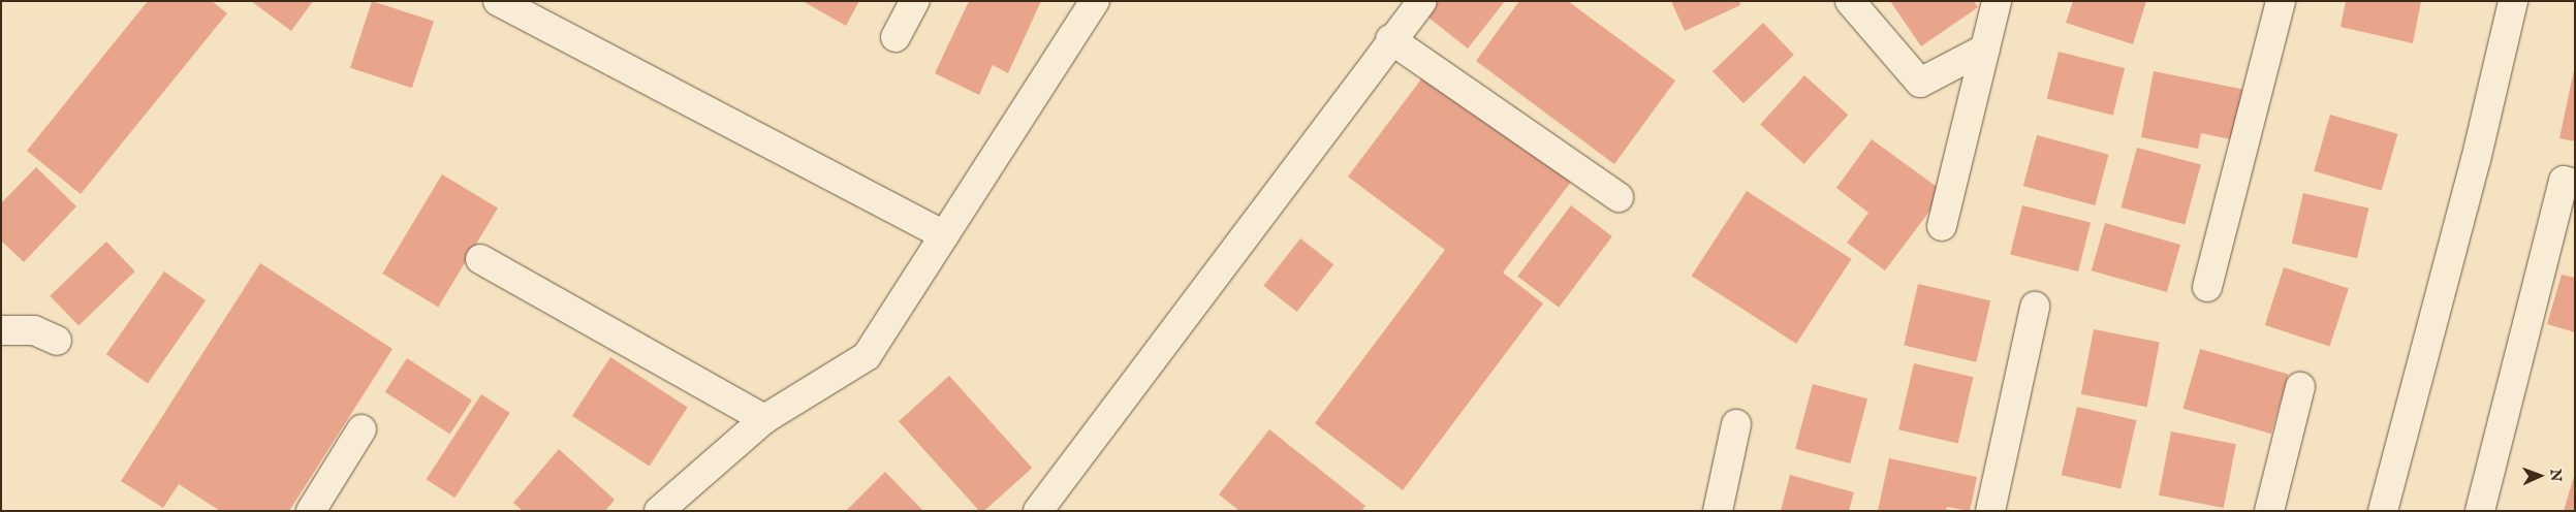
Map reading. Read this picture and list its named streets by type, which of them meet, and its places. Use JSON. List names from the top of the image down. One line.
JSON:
{"north":"right"}
